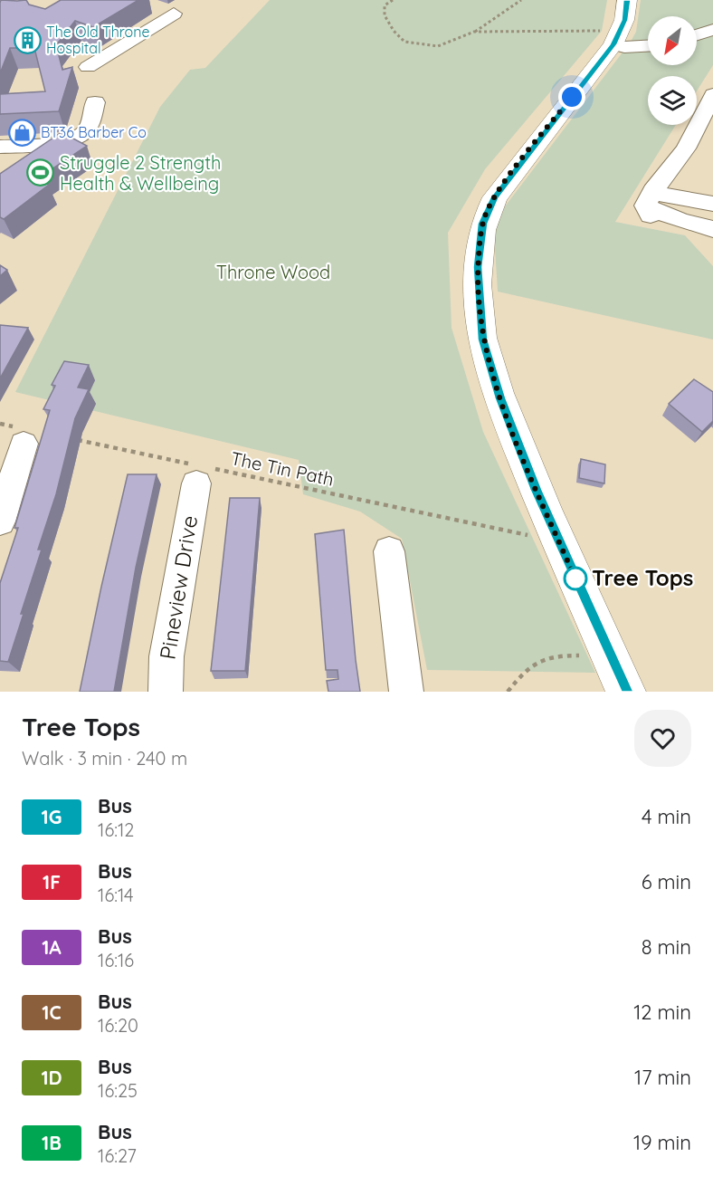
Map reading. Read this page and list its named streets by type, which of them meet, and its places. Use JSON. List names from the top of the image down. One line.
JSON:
{"streets":{"street":["Pineview Drive"],"path":["The Tin Path"]},"crossings":[["The Tin Path","Pineview Drive"]],"parks":["Throne Wood"],"places":{"building":["The Old Throne Hospital"],"shop":["BT36 Barber Co"],"sports":["Struggle 2 Strength Health & Wellbeing"],"other":["Tree Tops"]},"lines":["bus line 1G"],"north":"bottom left","page":{"heading":["Tree Tops","Walk · 3 min · 240 m"],"list":[{"mark":"1G","name":"Bus","note":"16:12","value":"4 min"},{"mark":"1F","name":"Bus","note":"16:14","value":"6 min"},{"mark":"1A","name":"Bus","note":"16:16","value":"8 min"},{"mark":"1C","name":"Bus","note":"16:20","value":"12 min"},{"mark":"1D","name":"Bus","note":"16:25","value":"17 min"},{"mark":"1B","name":"Bus","note":"16:27","value":"19 min"}]}}
